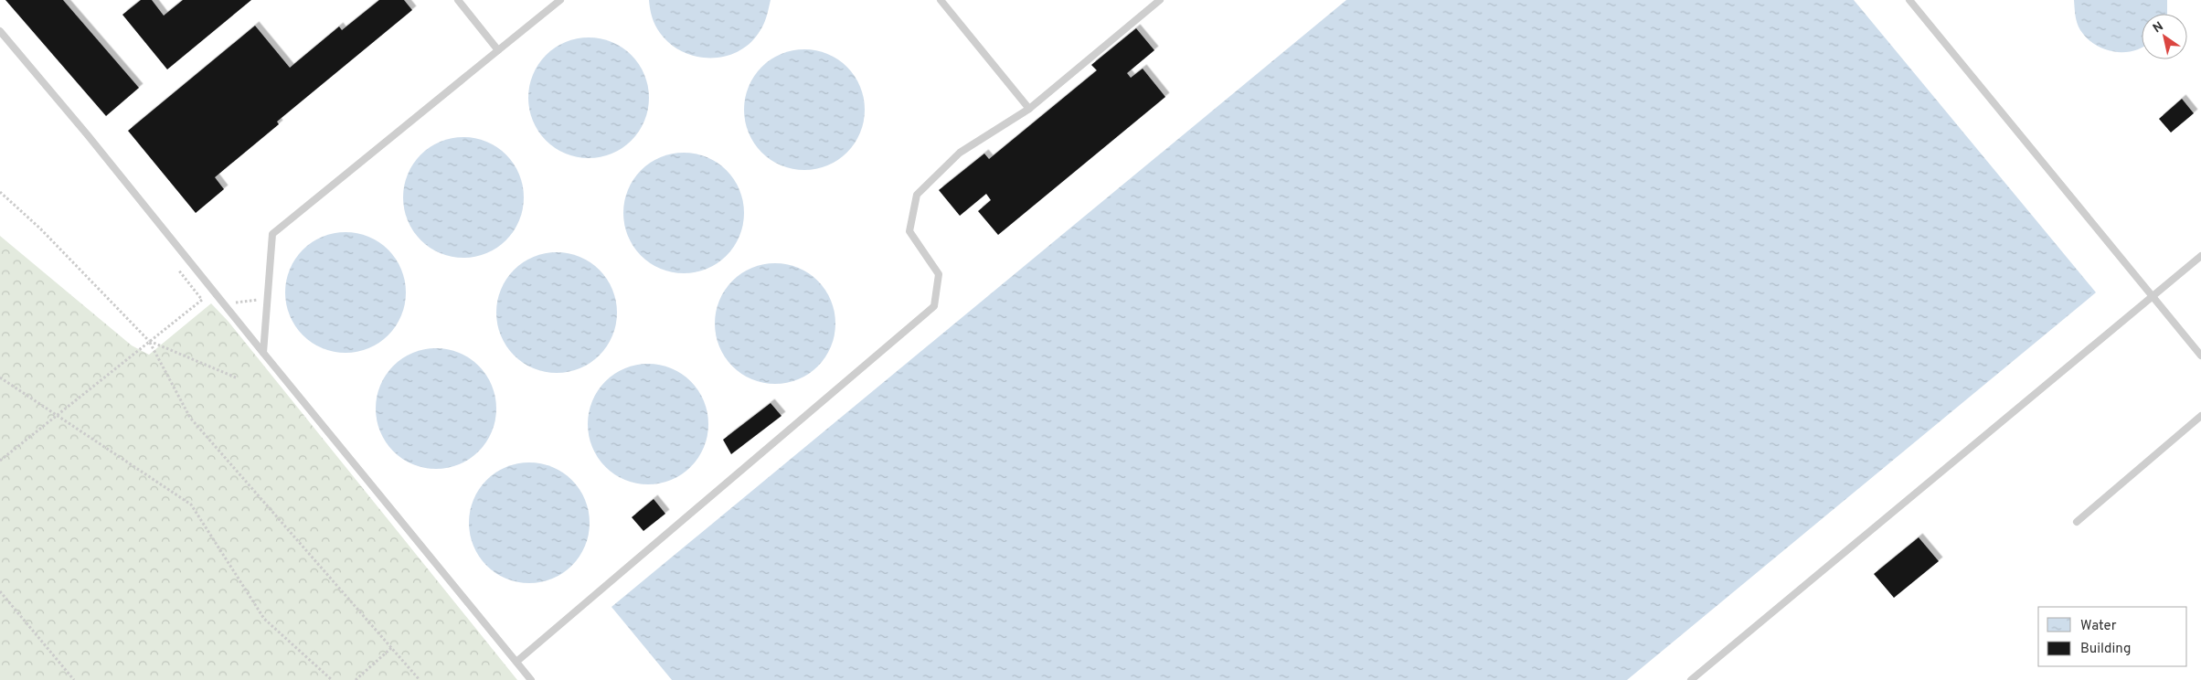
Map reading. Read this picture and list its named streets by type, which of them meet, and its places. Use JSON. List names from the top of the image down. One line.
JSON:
{"legend":["Water","Building"],"north":"top left"}
